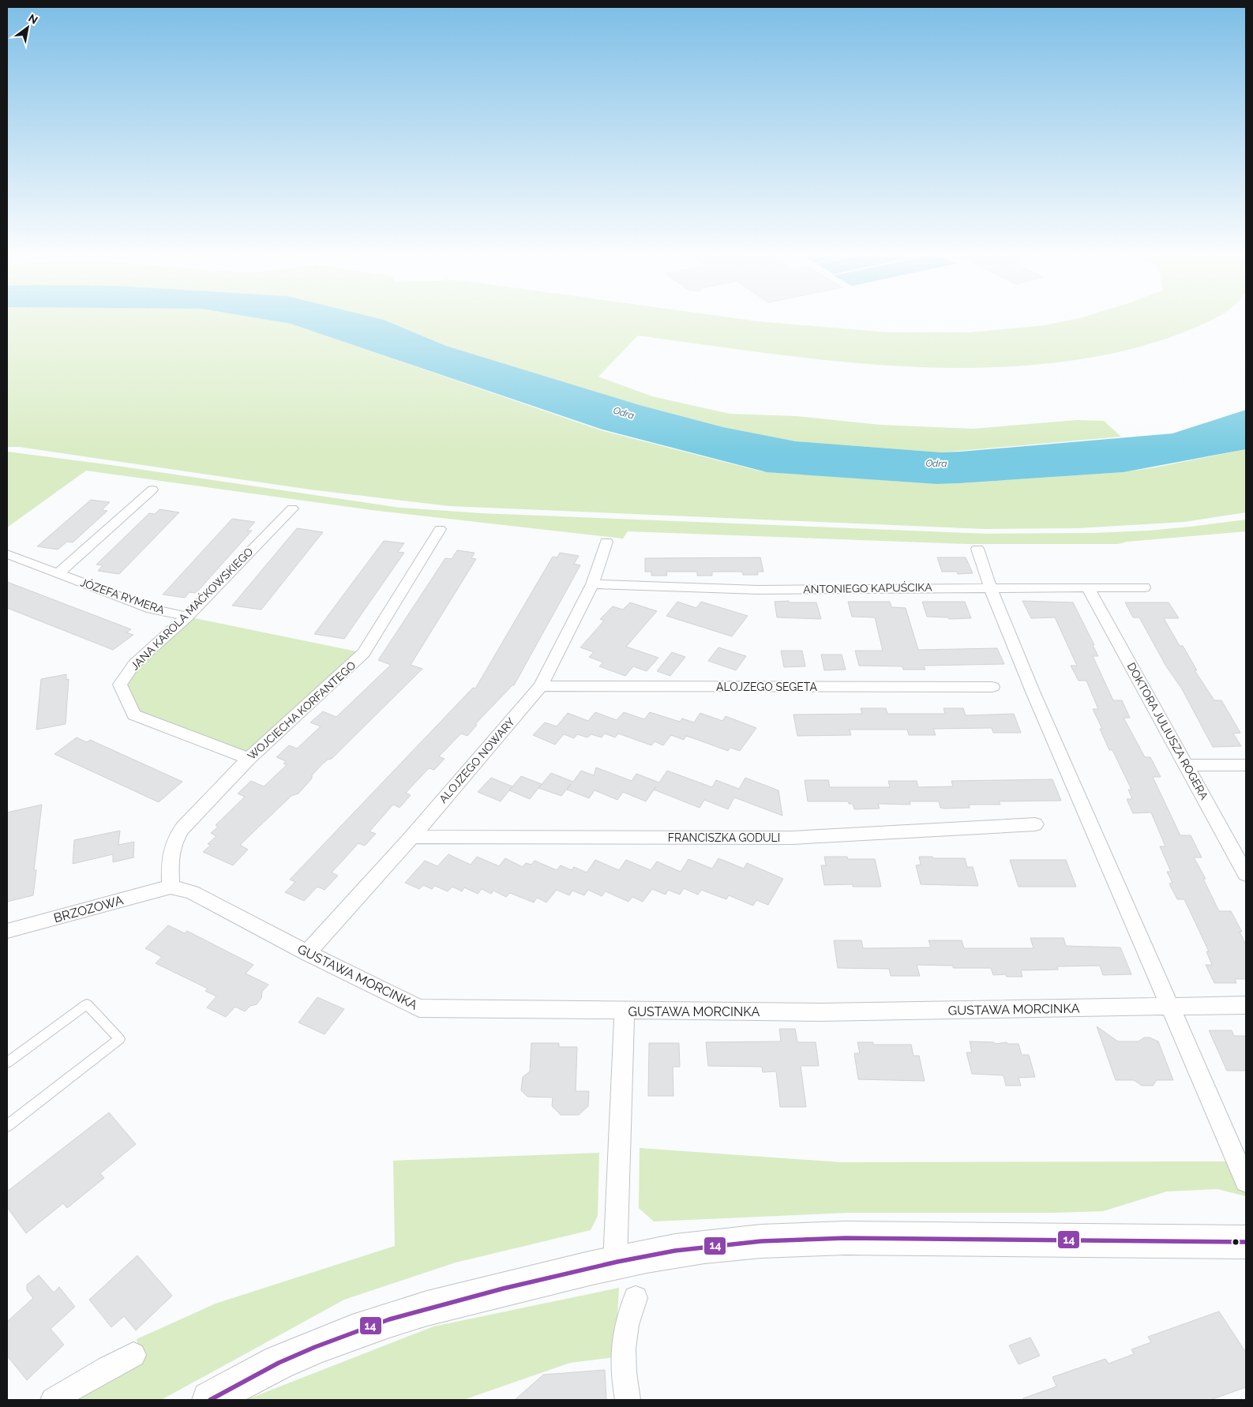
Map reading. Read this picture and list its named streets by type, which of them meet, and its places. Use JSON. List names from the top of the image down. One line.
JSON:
{"streets":{"street":["ANTONIEGO KAPUŚCIKA","JÓZEFA RYMERA","JANA KAROLA MAĆKOWSKIEGO","ALOJZEGO SEGETA","WOJCIECHA KORFANTEGO","DOKTORA JULIUSZA ROGERA","ALOJZEGO NOWARY","FRANCISZKA GODULI","BRZOZOWA","GUSTAWA MORCINKA"]},"crossings":[["ANTONIEGO KAPUŚCIKA","DOKTORA JULIUSZA ROGERA"],["ANTONIEGO KAPUŚCIKA","ALOJZEGO NOWARY"],["JÓZEFA RYMERA","JANA KAROLA MAĆKOWSKIEGO"],["JANA KAROLA MAĆKOWSKIEGO","WOJCIECHA KORFANTEGO"],["ALOJZEGO SEGETA","ALOJZEGO NOWARY"],["WOJCIECHA KORFANTEGO","BRZOZOWA"],["WOJCIECHA KORFANTEGO","GUSTAWA MORCINKA"],["ALOJZEGO NOWARY","FRANCISZKA GODULI"],["ALOJZEGO NOWARY","GUSTAWA MORCINKA"],["BRZOZOWA","GUSTAWA MORCINKA"]],"water":["Odra"],"lines":["transit line 14"],"north":"top right"}
